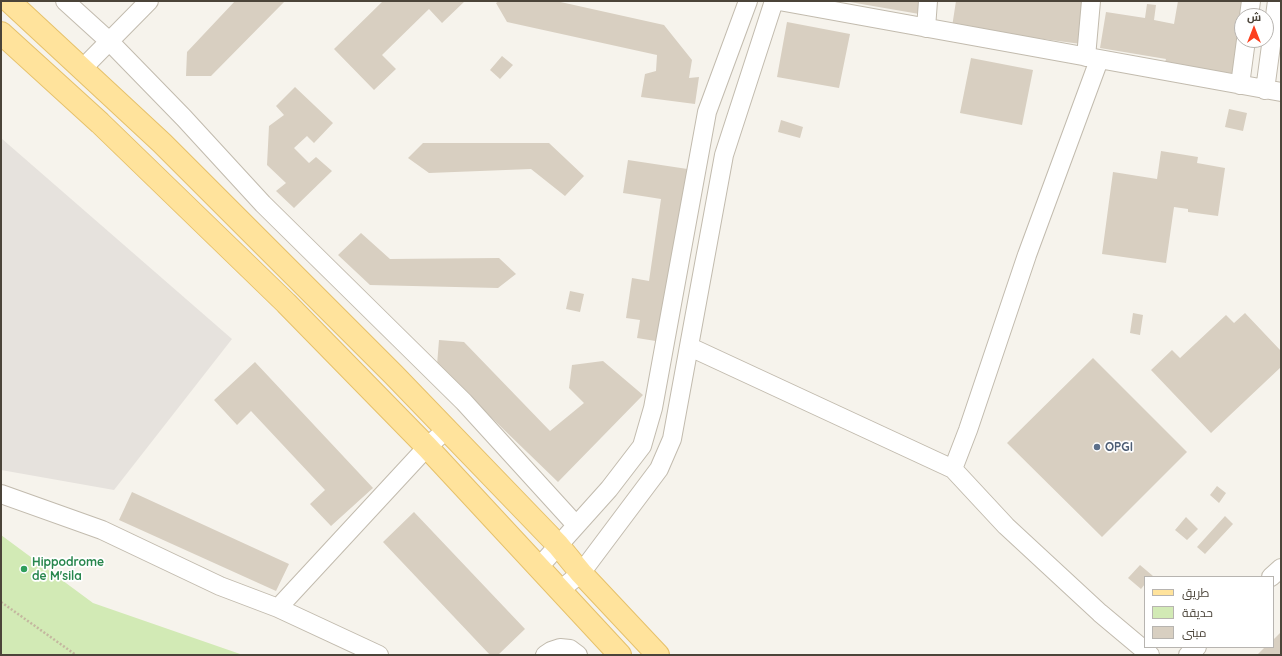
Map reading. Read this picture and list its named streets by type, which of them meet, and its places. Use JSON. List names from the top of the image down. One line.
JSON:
{"places":["OPGI","Hippodrome de M'sila"],"legend":["طريق","حديقة","مبنى"],"north":"top"}
